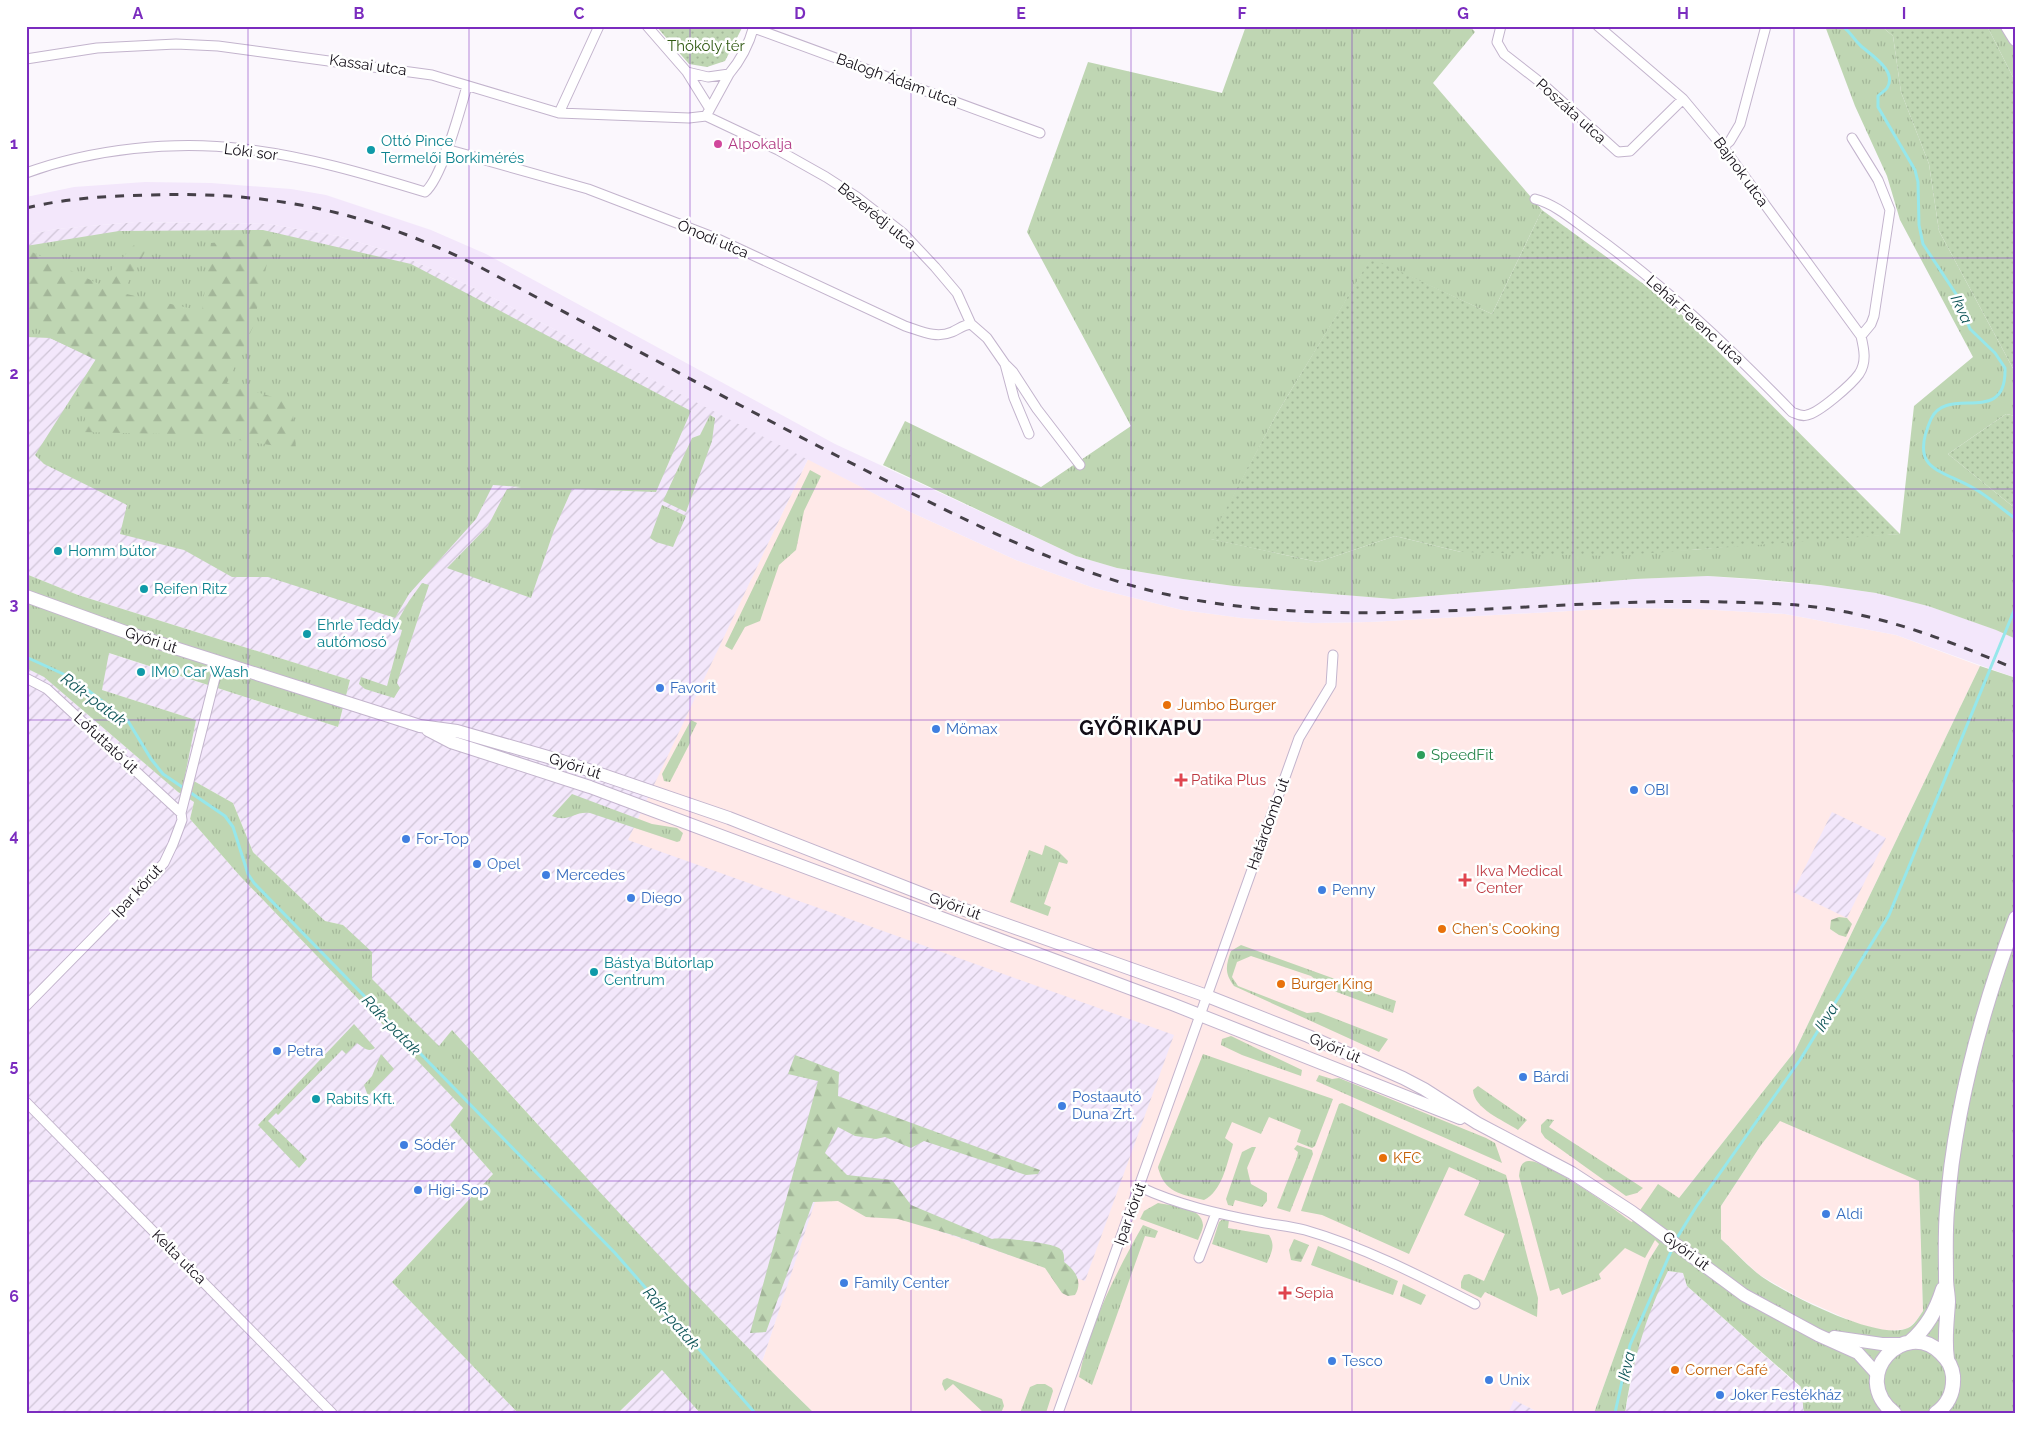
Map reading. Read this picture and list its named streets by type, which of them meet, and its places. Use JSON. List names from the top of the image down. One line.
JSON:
{"streets":{"main road":["Győri út"],"street":["Kassai utca","Balogh Ádám utca","Poszáta utca","Lóki sor","Bajnok utca","Bezerédj utca","Ónodi utca","Lehár Ferenc utca","Lófuttató út","Határdomb út","Ipar körút","Kelta utca"]},"crossings":[["Kassai utca","Bezerédj utca"],["Poszáta utca","Bajnok utca"],["Lóki sor","Ónodi utca"],["Bajnok utca","Lehár Ferenc utca"],["Bezerédj utca","Ónodi utca"],["Győri út","Határdomb út"],["Győri út","Ipar körút"],["Lófuttató út","Ipar körút"],["Határdomb út","Ipar körút"]],"districts":["GYŐRIKAPU"],"water":["Ikva","Rák-patak"],"parks":["Thököly tér"],"places":{"other":["Alpokalja","Ottó Pince Termelői Borkimérés","Homm bútor","Reifen Ritz","Ehrle Teddy autómosó","IMO Car Wash","Favorit","Jumbo Burger","Mömax","SpeedFit","OBI","For-Top","Opel","Mercedes","Penny","Diego","Chen's Cooking","Bástya Bútorlap Centrum","Burger King","Petra","Bárdi","Rabits Kft.","Postaautó Duna Zrt.","Sódér","KFC","Higi-Sop","Aldi","Family Center","Tesco","Corner Café","Unix","Joker Festékház"],"health":["Patika Plus","Ikva Medical Center","Sepia"]},"grid":{"columns":["A","B","C","D","E","F","G","H","I"],"rows":["1","2","3","4","5","6"]}}
